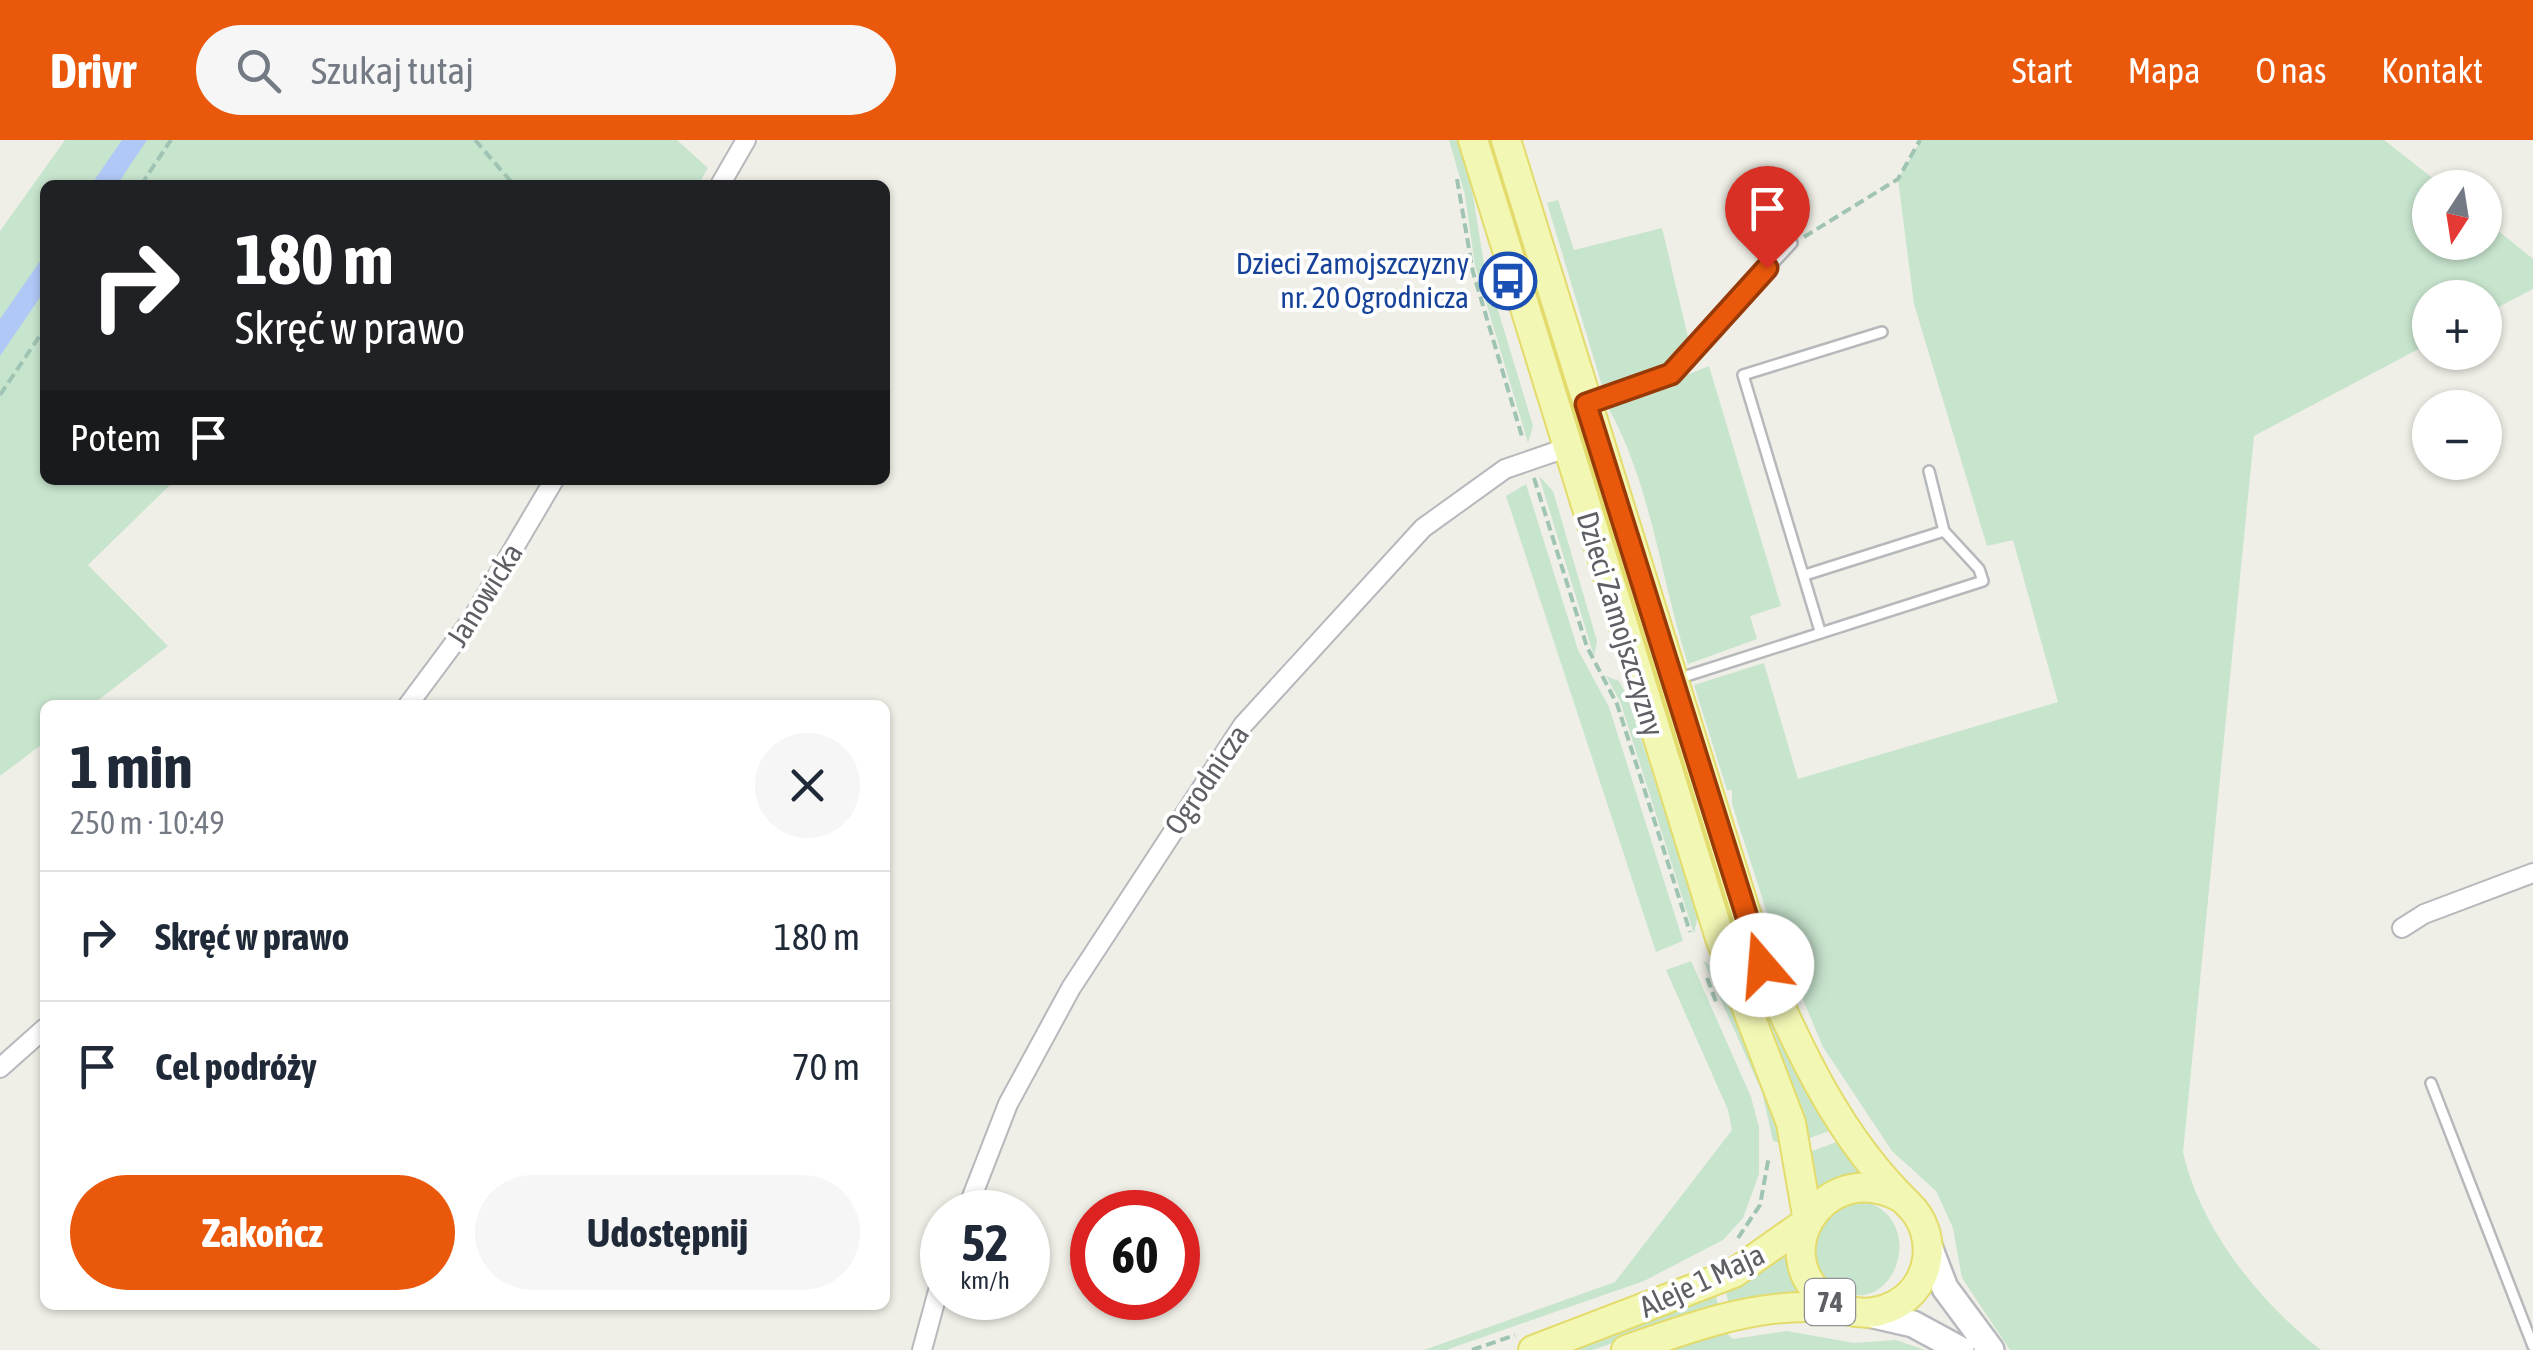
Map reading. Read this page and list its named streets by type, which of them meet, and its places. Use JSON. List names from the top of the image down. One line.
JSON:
{"streets":{"main road":["Dzieci Zamojszczyzny","Aleje 1 Maja","74"],"street":["Janowicka","Ogrodnicza"]},"crossings":[["Dzieci Zamojszczyzny","Ogrodnicza"],["Dzieci Zamojszczyzny","Aleje 1 Maja"],["Dzieci Zamojszczyzny","74"],["Aleje 1 Maja","74"]],"places":{"bus stop":["Dzieci Zamojszczyzny nr. 20 Ogrodnicza"]},"north":"bottom","page":{"header":"Drivr","search":"Szukaj tutaj","nav":["Start","Mapa","O nas","Kontakt"],"map_buttons":["+","−"],"turn":["180 m","Skręć w prawo"],"then":"Potem","heading":["1 min","250 m · 10:49"],"list":[{"name":"Skręć w prawo","value":"180 m"},{"name":"Cel podróży","value":"70 m"}],"buttons":["Zakończ","Udostępnij"],"speed":"52 km/h","limit":"60"}}
